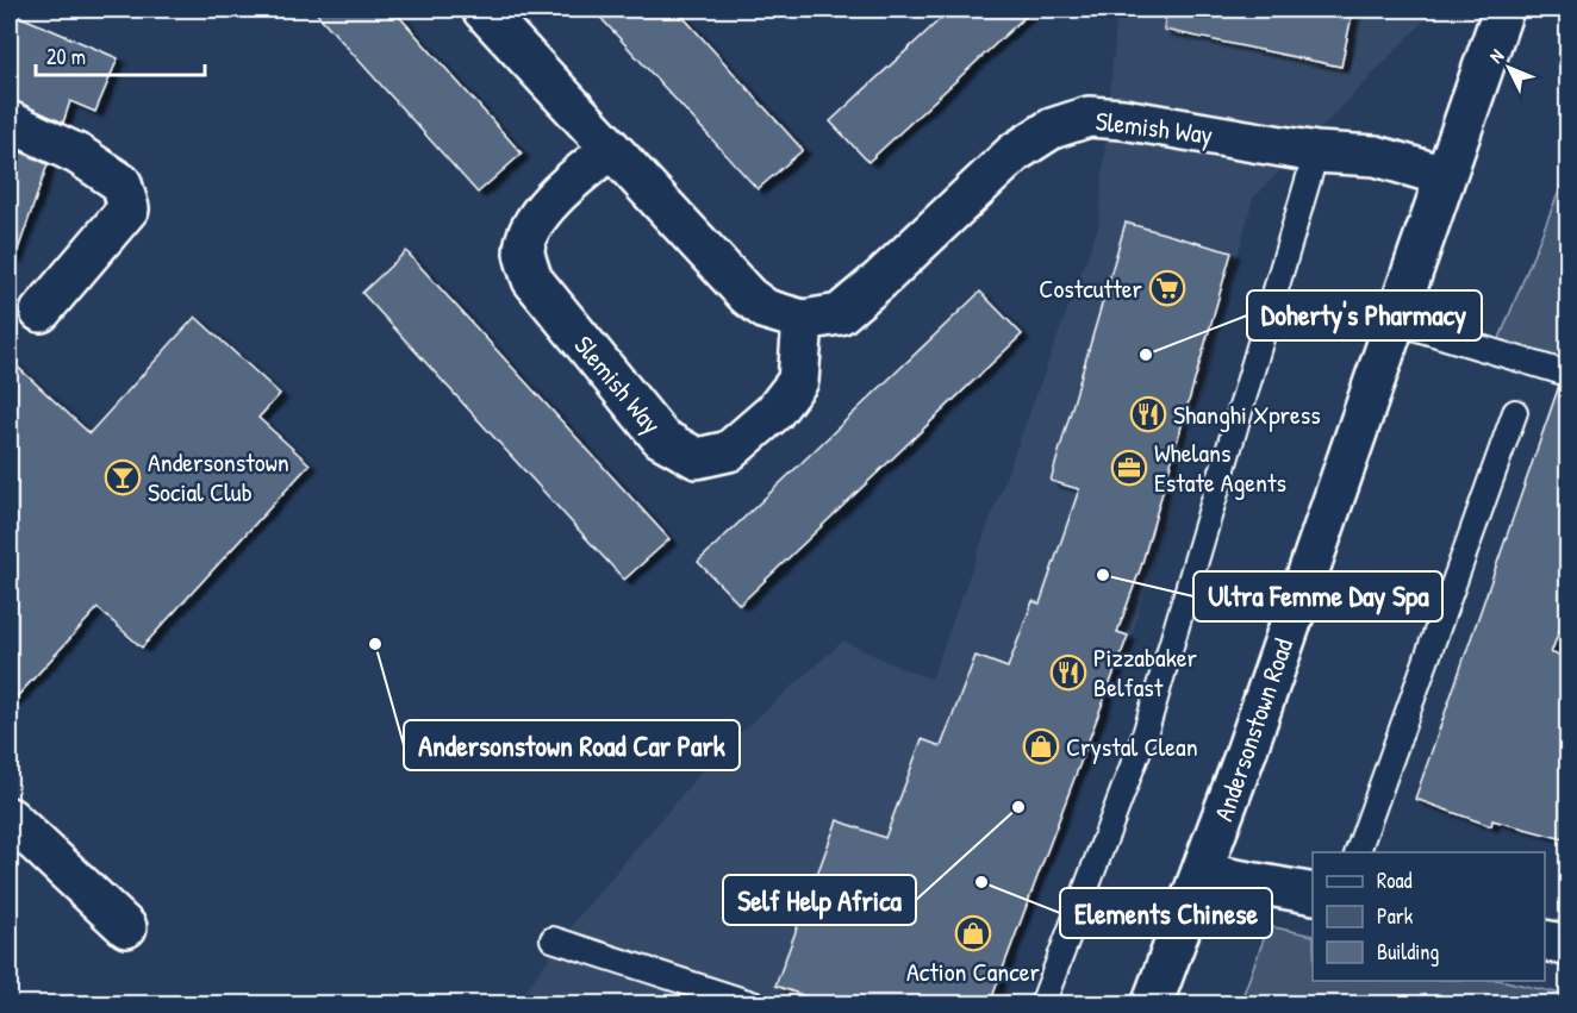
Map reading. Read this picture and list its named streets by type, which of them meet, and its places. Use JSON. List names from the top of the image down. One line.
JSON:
{"streets":{"street":["Slemish Way","Andersonstown Road"]},"crossings":[["Slemish Way","Andersonstown Road"]],"places":{"supermarket":["Costcutter"],"other":["Doherty's Pharmacy","Ultra Femme Day Spa","Andersonstown Road Car Park","Self Help Africa","Elements Chinese"],"restaurant":["Shanghi Xpress","Pizzabaker Belfast"],"office":["Whelans Estate Agents"],"bar":["Andersonstown Social Club"],"shop":["Crystal Clean","Action Cancer"]},"legend":["Road","Park","Building"],"scale_bar":"20 m","north":"top left"}
